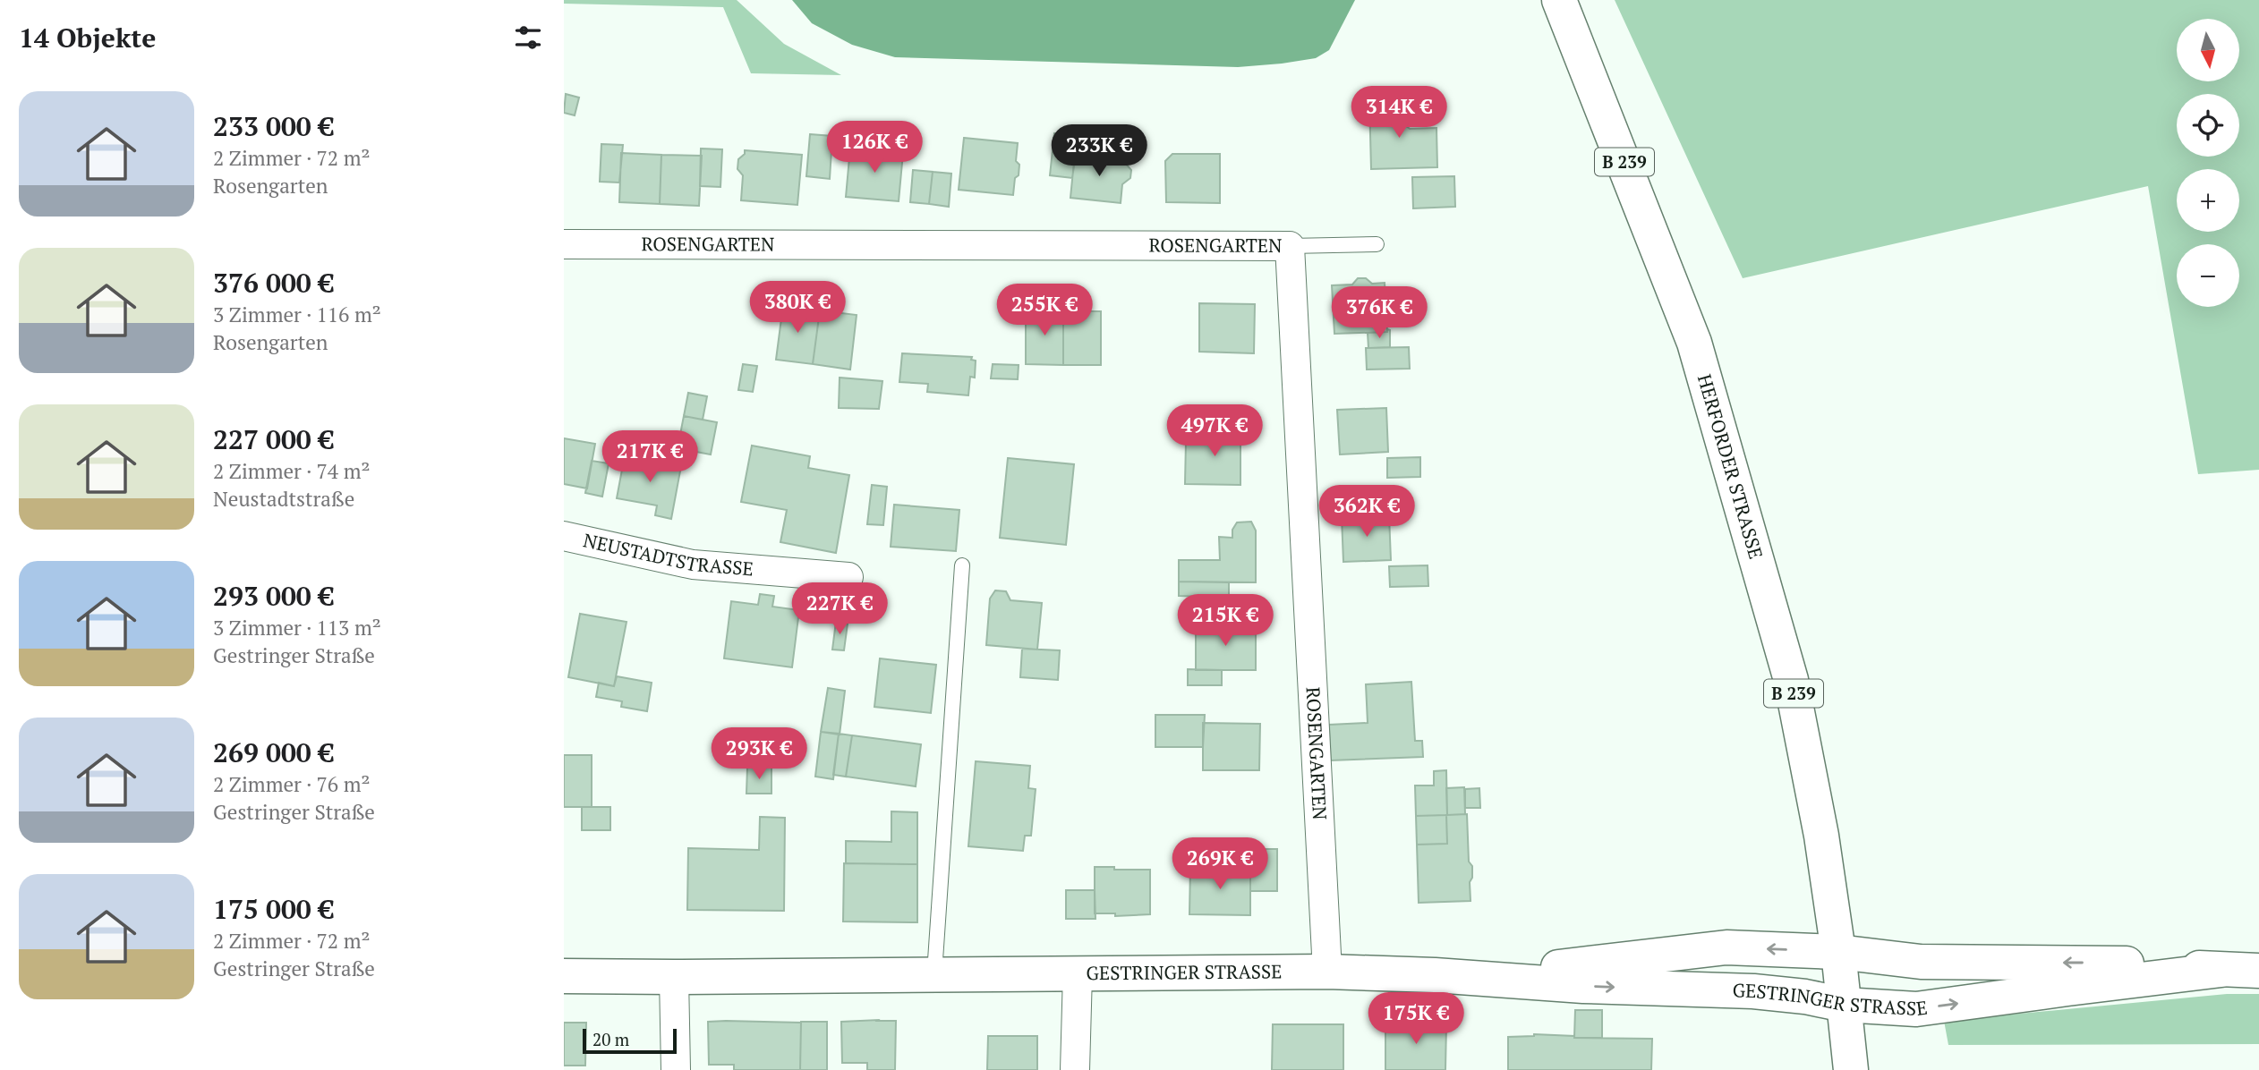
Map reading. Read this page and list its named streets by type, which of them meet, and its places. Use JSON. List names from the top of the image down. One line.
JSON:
{"streets":{"main road":["B 239","HERFORDER STRASSE","GESTRINGER STRASSE"],"street":["ROSENGARTEN","NEUSTADTSTRASSE"]},"crossings":[["B 239","HERFORDER STRASSE"],["B 239","GESTRINGER STRASSE"],["ROSENGARTEN","GESTRINGER STRASSE"],["HERFORDER STRASSE","GESTRINGER STRASSE"]],"scale_bar":"20 m","north":"bottom","page":{"heading":"14 Objekte","map_buttons":["+","−"],"list":[{"name":"233 000 €","note":"2 Zimmer · 72 m² · Rosengarten"},{"name":"376 000 €","note":"3 Zimmer · 116 m² · Rosengarten"},{"name":"227 000 €","note":"2 Zimmer · 74 m² · Neustadtstraße"},{"name":"293 000 €","note":"3 Zimmer · 113 m² · Gestringer Straße"},{"name":"269 000 €","note":"2 Zimmer · 76 m² · Gestringer Straße"},{"name":"175 000 €","note":"2 Zimmer · 72 m² · Gestringer Straße"}],"price":["314K €","126K €","233K €","380K €","255K €","376K €","497K €","217K €","362K €","227K €","215K €","293K €","269K €","175K €"],"scale":"20 m"}}
